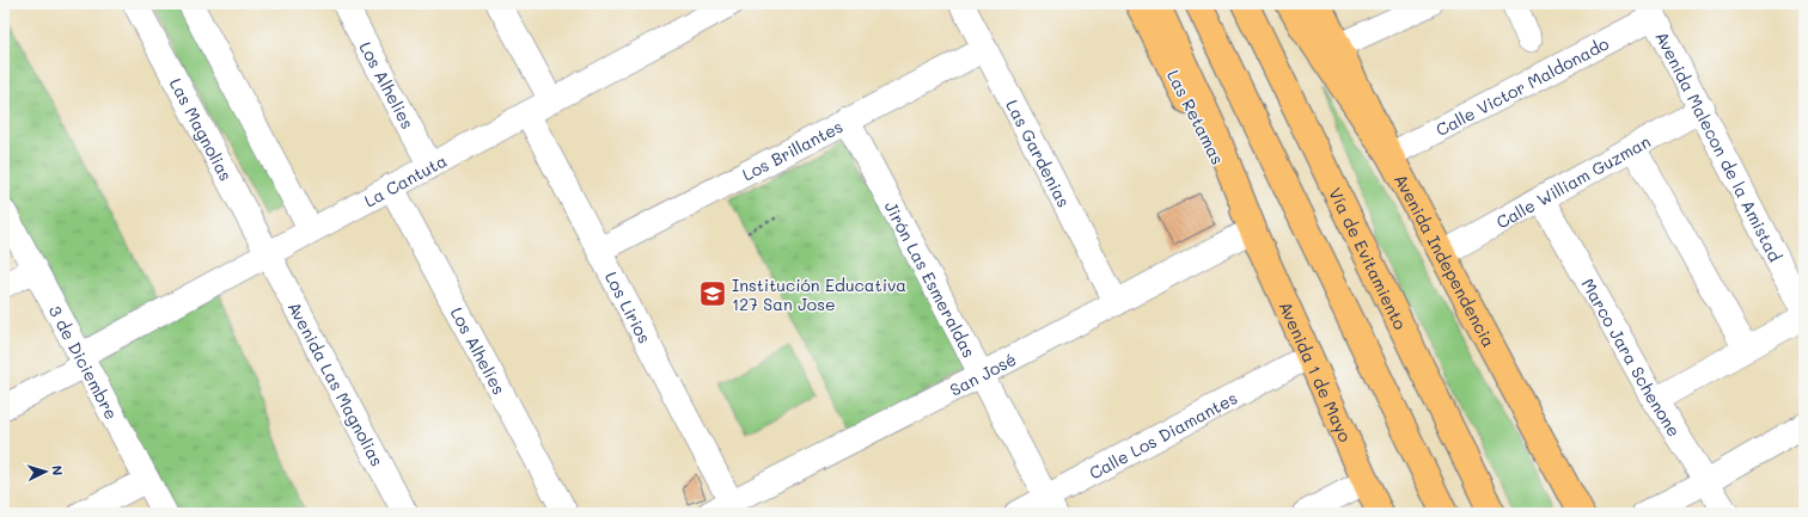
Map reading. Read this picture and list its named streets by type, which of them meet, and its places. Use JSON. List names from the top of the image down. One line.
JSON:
{"streets":{"main road":["Las Retamas","Vía de Evitamiento","Avenida Independencia","Avenida 1 de Mayo"],"street":["Los Alhelies","Calle Victor Maldonado","Las Magnolias","Avenida Malecon de la Amistad","Los Brillantes","Las Gardenias","La Cantuta","Calle William Guzman","Jirón Las Esmeraldas","Los Lirios","Los Alhelíes","Marco Jara Schenone","3 de Diciembre","San José","Avenida Las Magnolias","Calle Los Diamantes"]},"crossings":[["Los Alhelies","La Cantuta"],["Calle Victor Maldonado","Avenida Malecon de la Amistad"],["Calle Victor Maldonado","Avenida Independencia"],["Las Retamas","Avenida 1 de Mayo"],["Las Retamas","San José"],["Las Magnolias","La Cantuta"],["Las Magnolias","Avenida Las Magnolias"],["Avenida Malecon de la Amistad","Calle William Guzman"],["Los Brillantes","Las Gardenias"],["Los Brillantes","Jirón Las Esmeraldas"],["Los Brillantes","Los Lirios"],["Las Gardenias","San José"],["La Cantuta","Los Lirios"],["La Cantuta","Los Alhelíes"],["La Cantuta","3 de Diciembre"],["La Cantuta","Avenida Las Magnolias"],["Calle William Guzman","Avenida Independencia"],["Calle William Guzman","Marco Jara Schenone"],["Jirón Las Esmeraldas","San José"],["Jirón Las Esmeraldas","Calle Los Diamantes"],["Los Lirios","San José"],["Avenida 1 de Mayo","San José"],["Avenida 1 de Mayo","Calle Los Diamantes"]],"places":{"school or university":["Institución Educativa 127 San Jose"]},"north":"right"}
